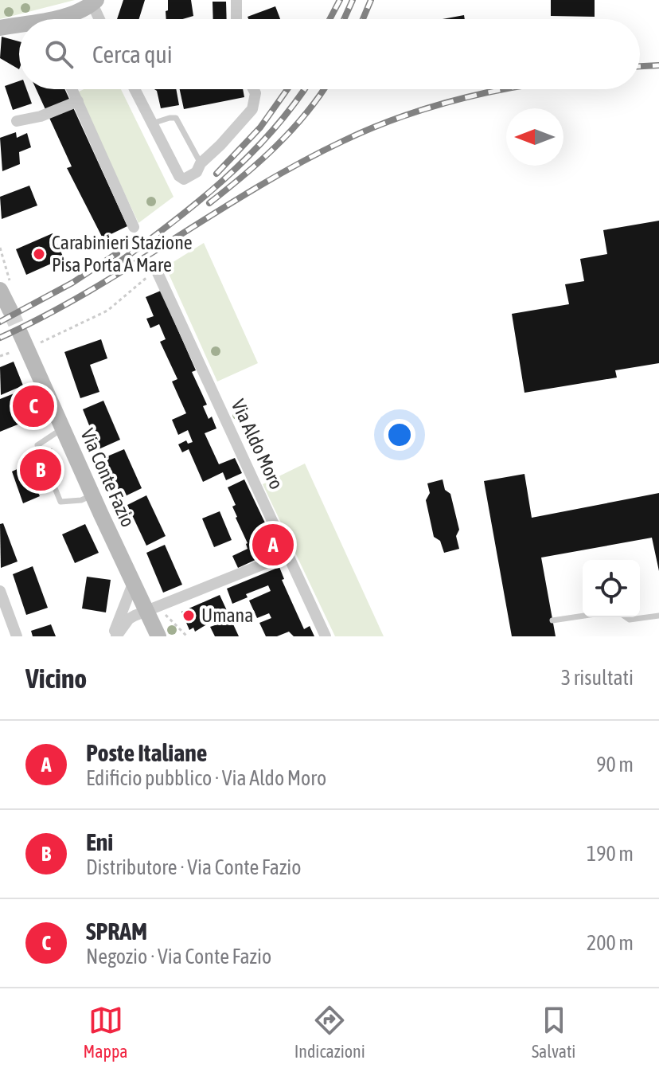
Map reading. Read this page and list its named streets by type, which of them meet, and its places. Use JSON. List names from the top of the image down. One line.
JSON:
{"streets":{"main road":["Via Conte Fazio"],"street":["Via Aldo Moro"]},"places":["Carabinieri Stazione Pisa Porta A Mare","Umana"],"north":"left","page":{"search":"Cerca qui","pins":["C","B","A"],"heading":["Vicino","3 risultati"],"list":[{"mark":"A","name":"Poste Italiane","note":"Edificio pubblico · Via Aldo Moro","value":"90 m"},{"mark":"B","name":"Eni","note":"Distributore · Via Conte Fazio","value":"190 m"},{"mark":"C","name":"SPRAM","note":"Negozio · Via Conte Fazio","value":"200 m"}],"nav":["Mappa","Indicazioni","Salvati"]}}
